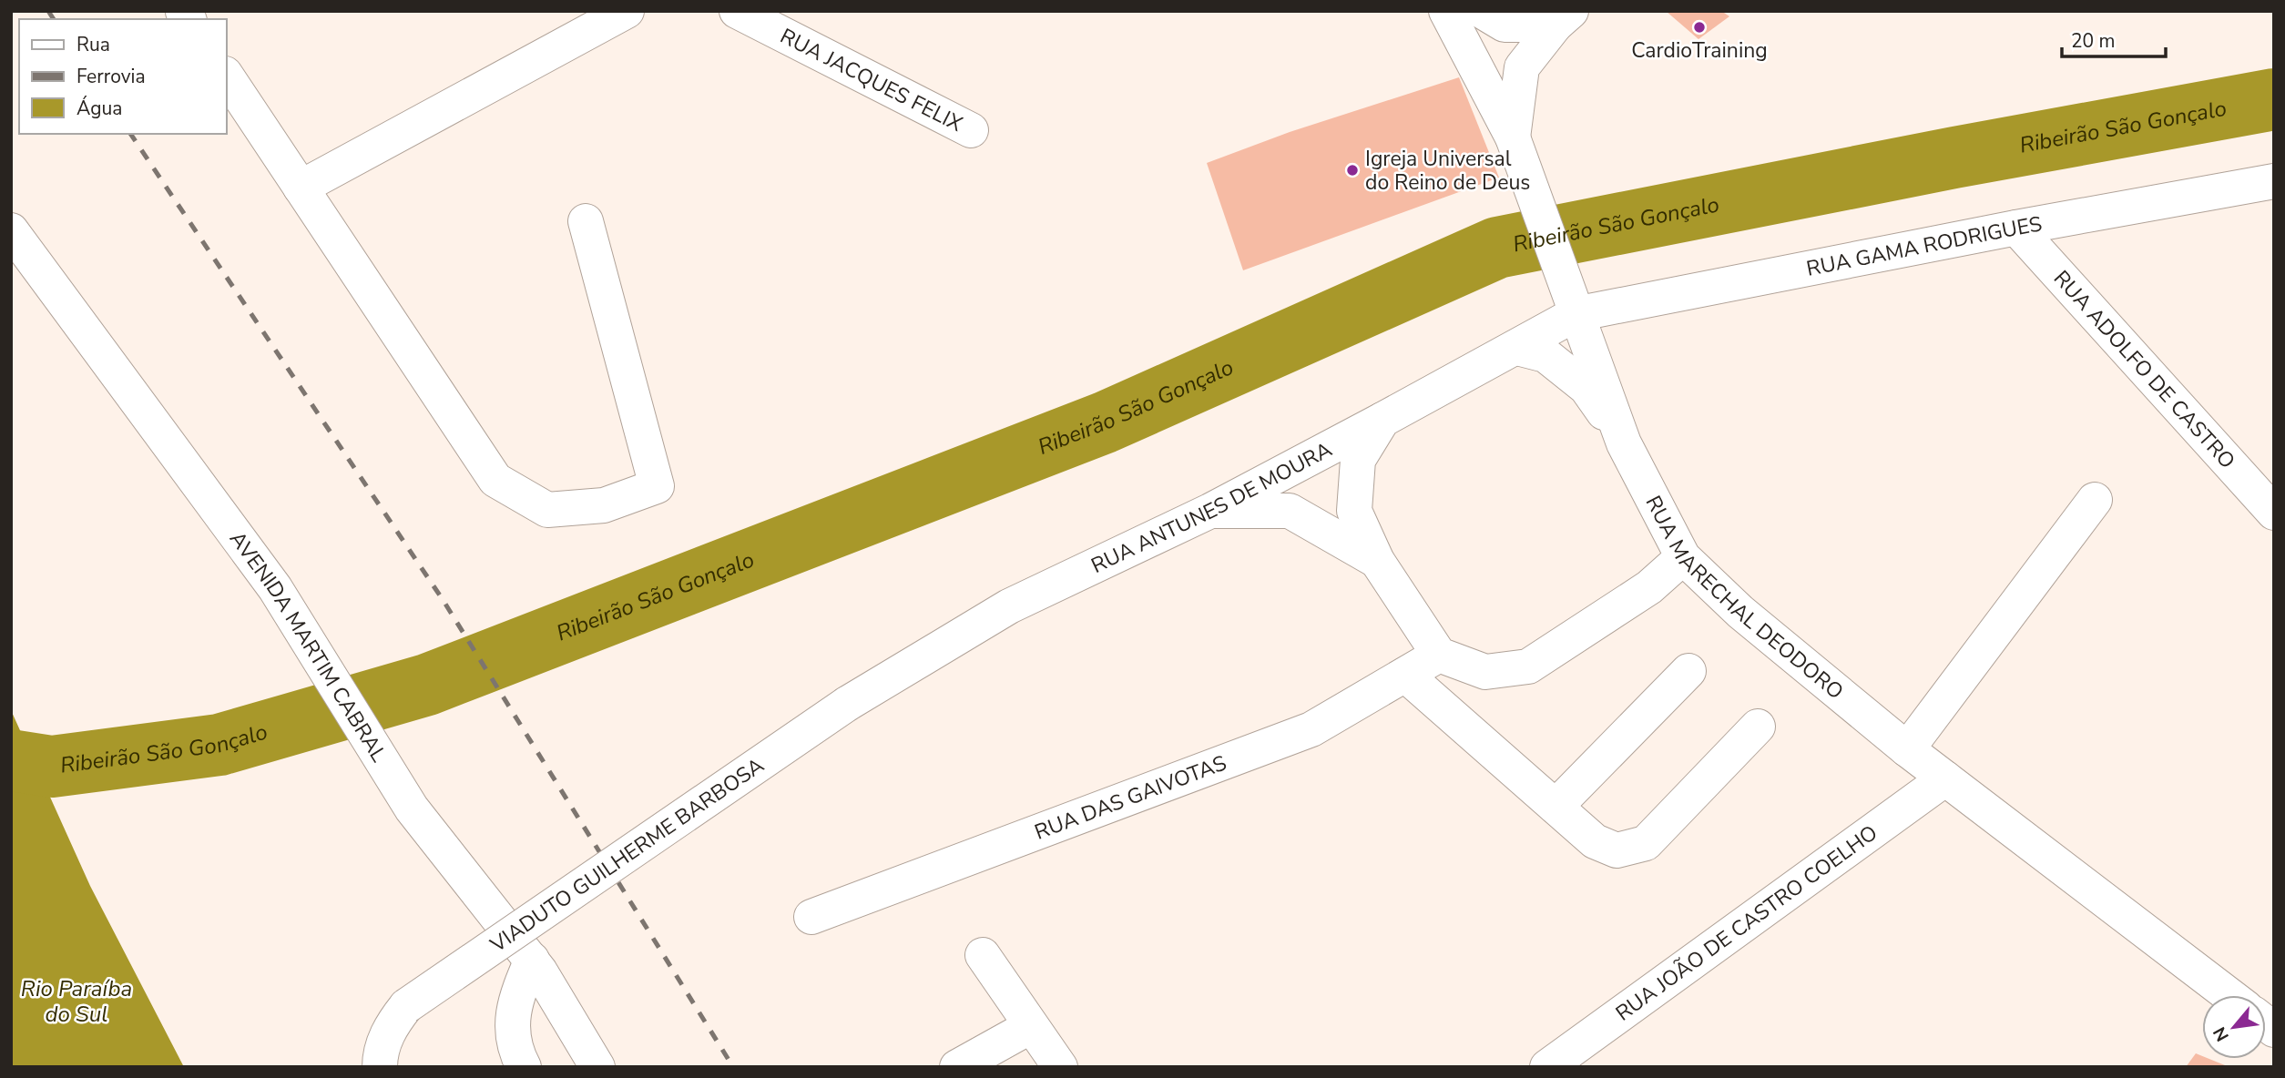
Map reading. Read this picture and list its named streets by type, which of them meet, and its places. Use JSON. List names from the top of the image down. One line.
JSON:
{"streets":{"street":["RUA JACQUES FELIX","RUA GAMA RODRIGUES","RUA ADOLFO DE CASTRO","RUA ANTUNES DE MOURA","RUA MARECHAL DEODORO","AVENIDA MARTIM CABRAL","RUA DAS GAIVOTAS","VIADUTO GUILHERME BARBOSA","RUA JOÃO DE CASTRO COELHO"]},"crossings":[["RUA GAMA RODRIGUES","RUA ADOLFO DE CASTRO"],["RUA GAMA RODRIGUES","RUA ANTUNES DE MOURA"],["RUA GAMA RODRIGUES","RUA MARECHAL DEODORO"],["RUA ANTUNES DE MOURA","RUA MARECHAL DEODORO"],["RUA ANTUNES DE MOURA","VIADUTO GUILHERME BARBOSA"],["RUA MARECHAL DEODORO","RUA JOÃO DE CASTRO COELHO"]],"water":["Ribeirão São Gonçalo","Rio Paraíba do Sul"],"places":["CardioTraining","Igreja Universal do Reino de Deus"],"legend":["Rua","Ferrovia","Água"],"scale_bar":"20 m","north":"bottom left"}
